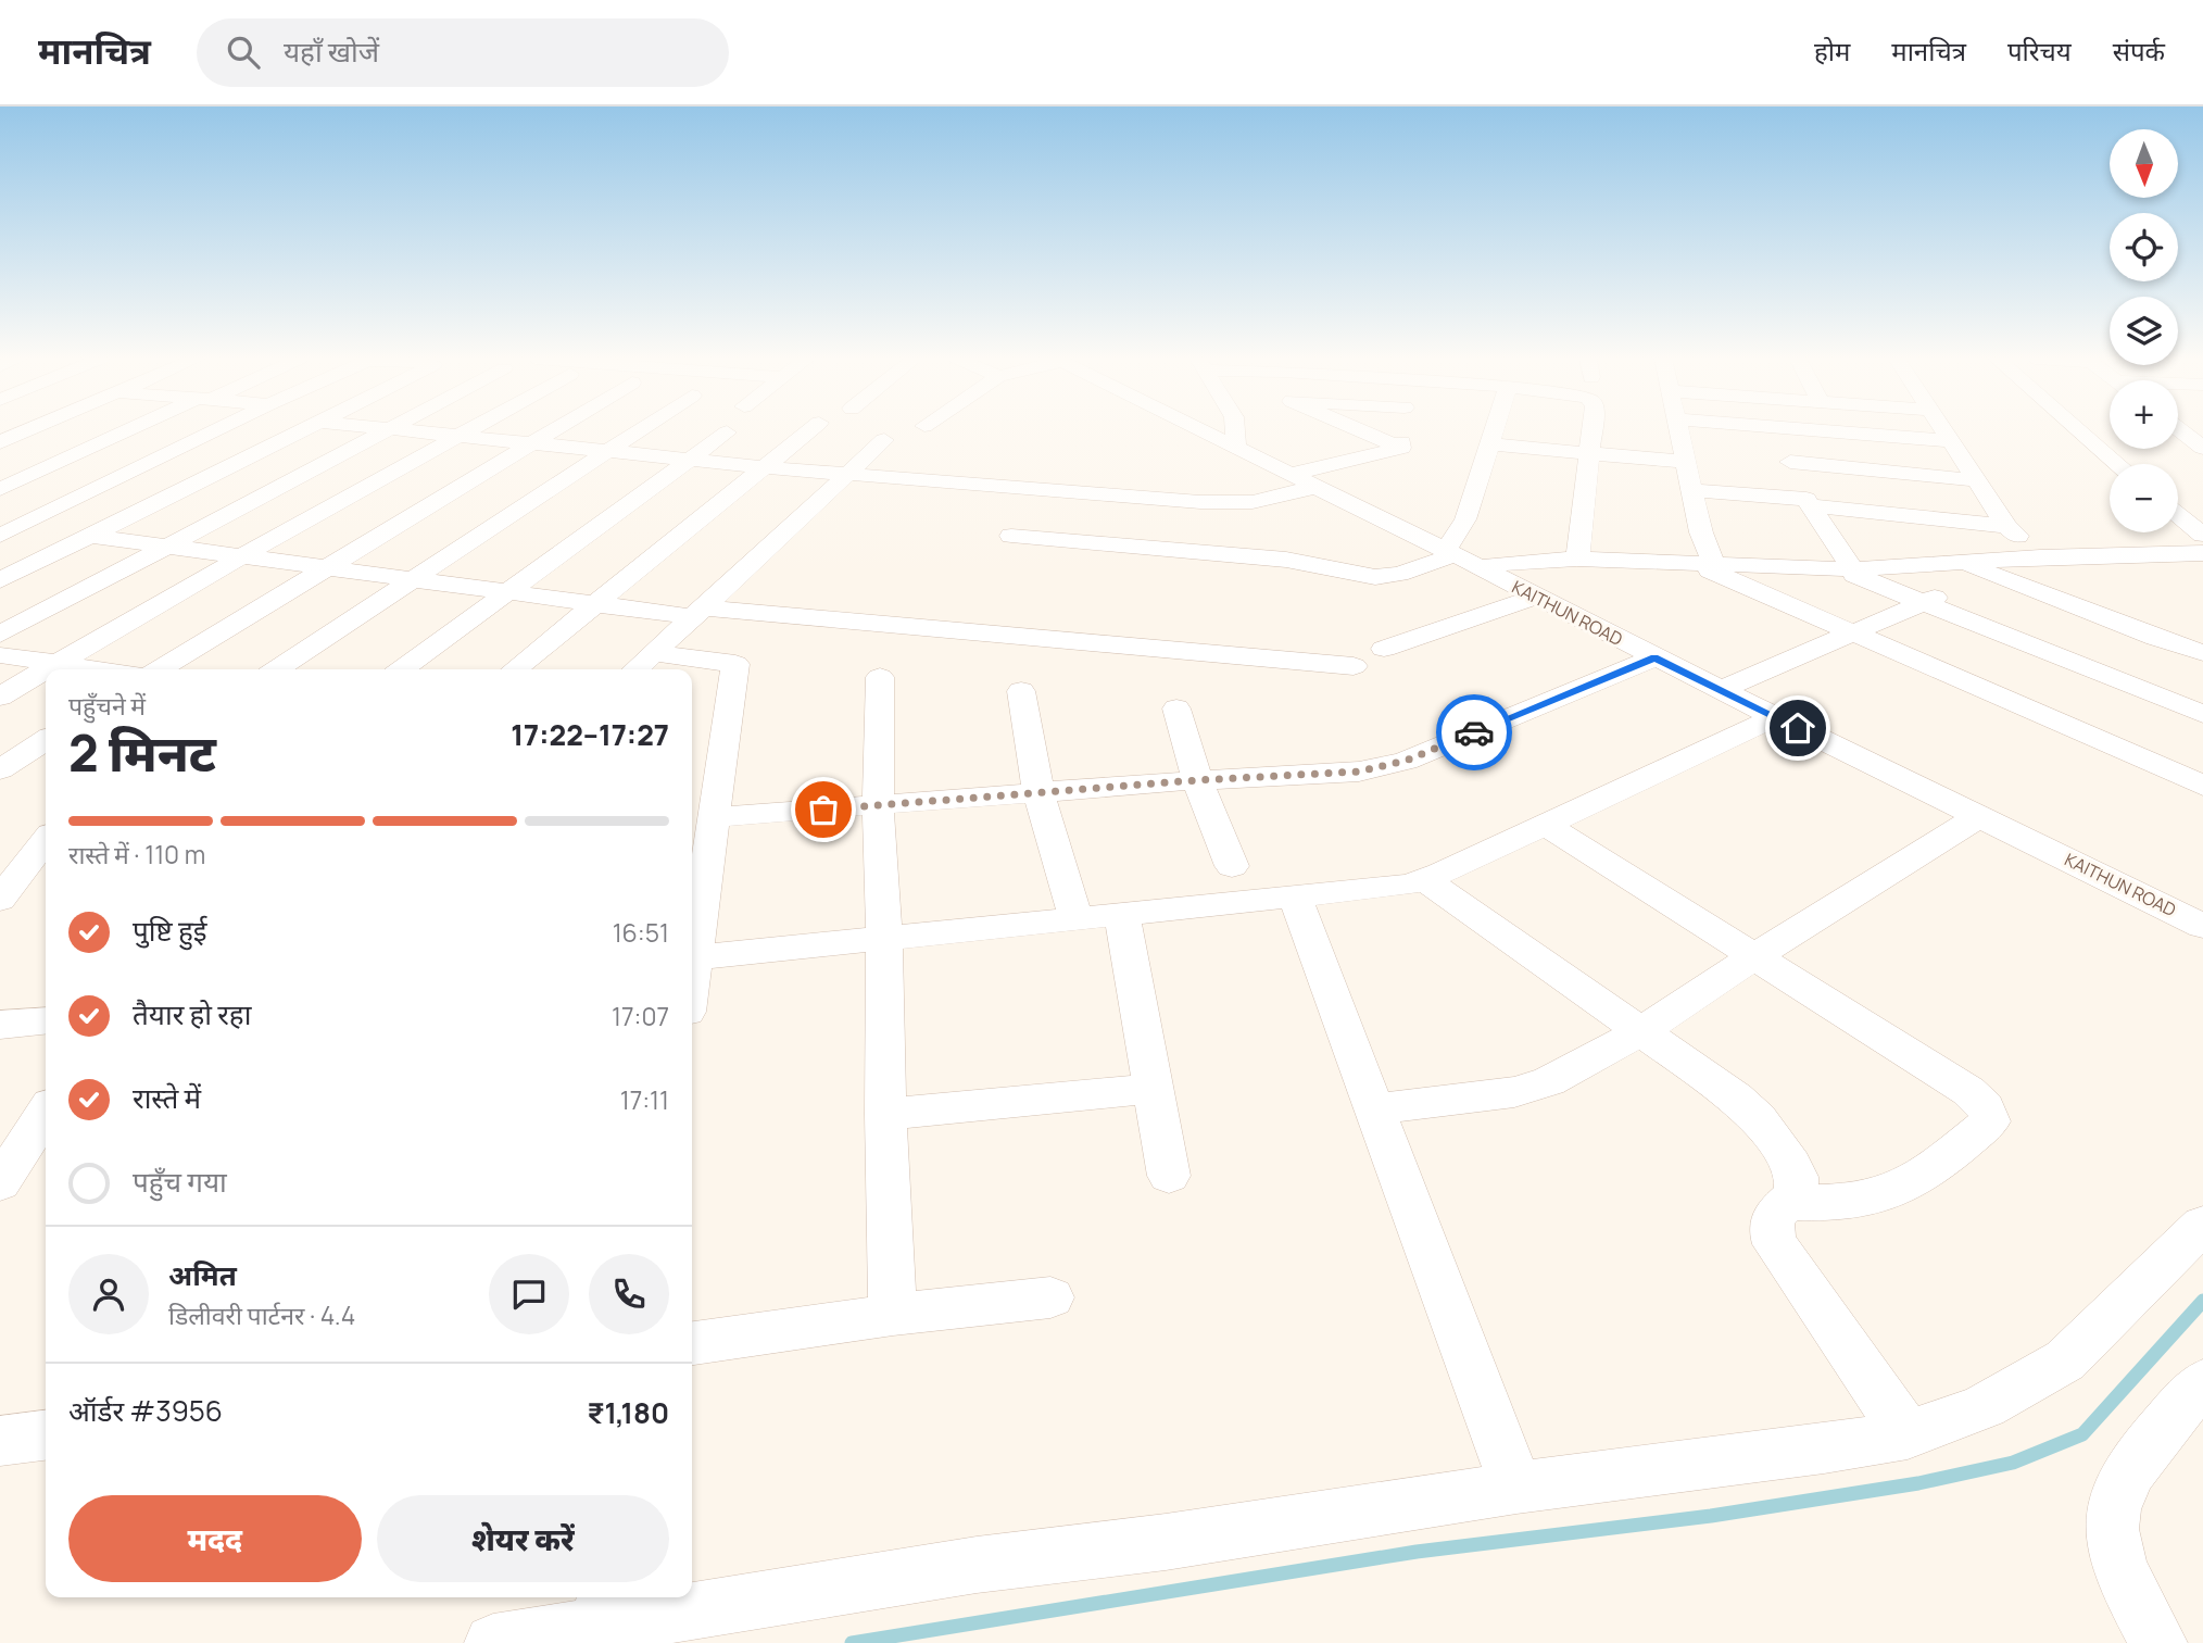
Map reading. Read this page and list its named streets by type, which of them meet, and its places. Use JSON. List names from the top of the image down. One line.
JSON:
{"streets":{"street":["KAITHUN ROAD"]},"north":"bottom","page":{"header":"मानचित्र","search":"यहाँ खोजें","nav":["होम","मानचित्र","परिचय","संपर्क"],"map_buttons":["+","−"],"heading":["2 मिनट","पहुँचने में","17:22–17:27"],"panel":["अमित","डिलीवरी पार्टनर · 4.4","ऑर्डर #3956","₹1,180"],"bar":"रास्ते में · 110 m","list":[["पुष्टि हुई","16:51"],["तैयार हो रहा","17:07"],["रास्ते में","17:11"],"पहुँच गया"],"buttons":["मदद","शेयर करें"]}}
